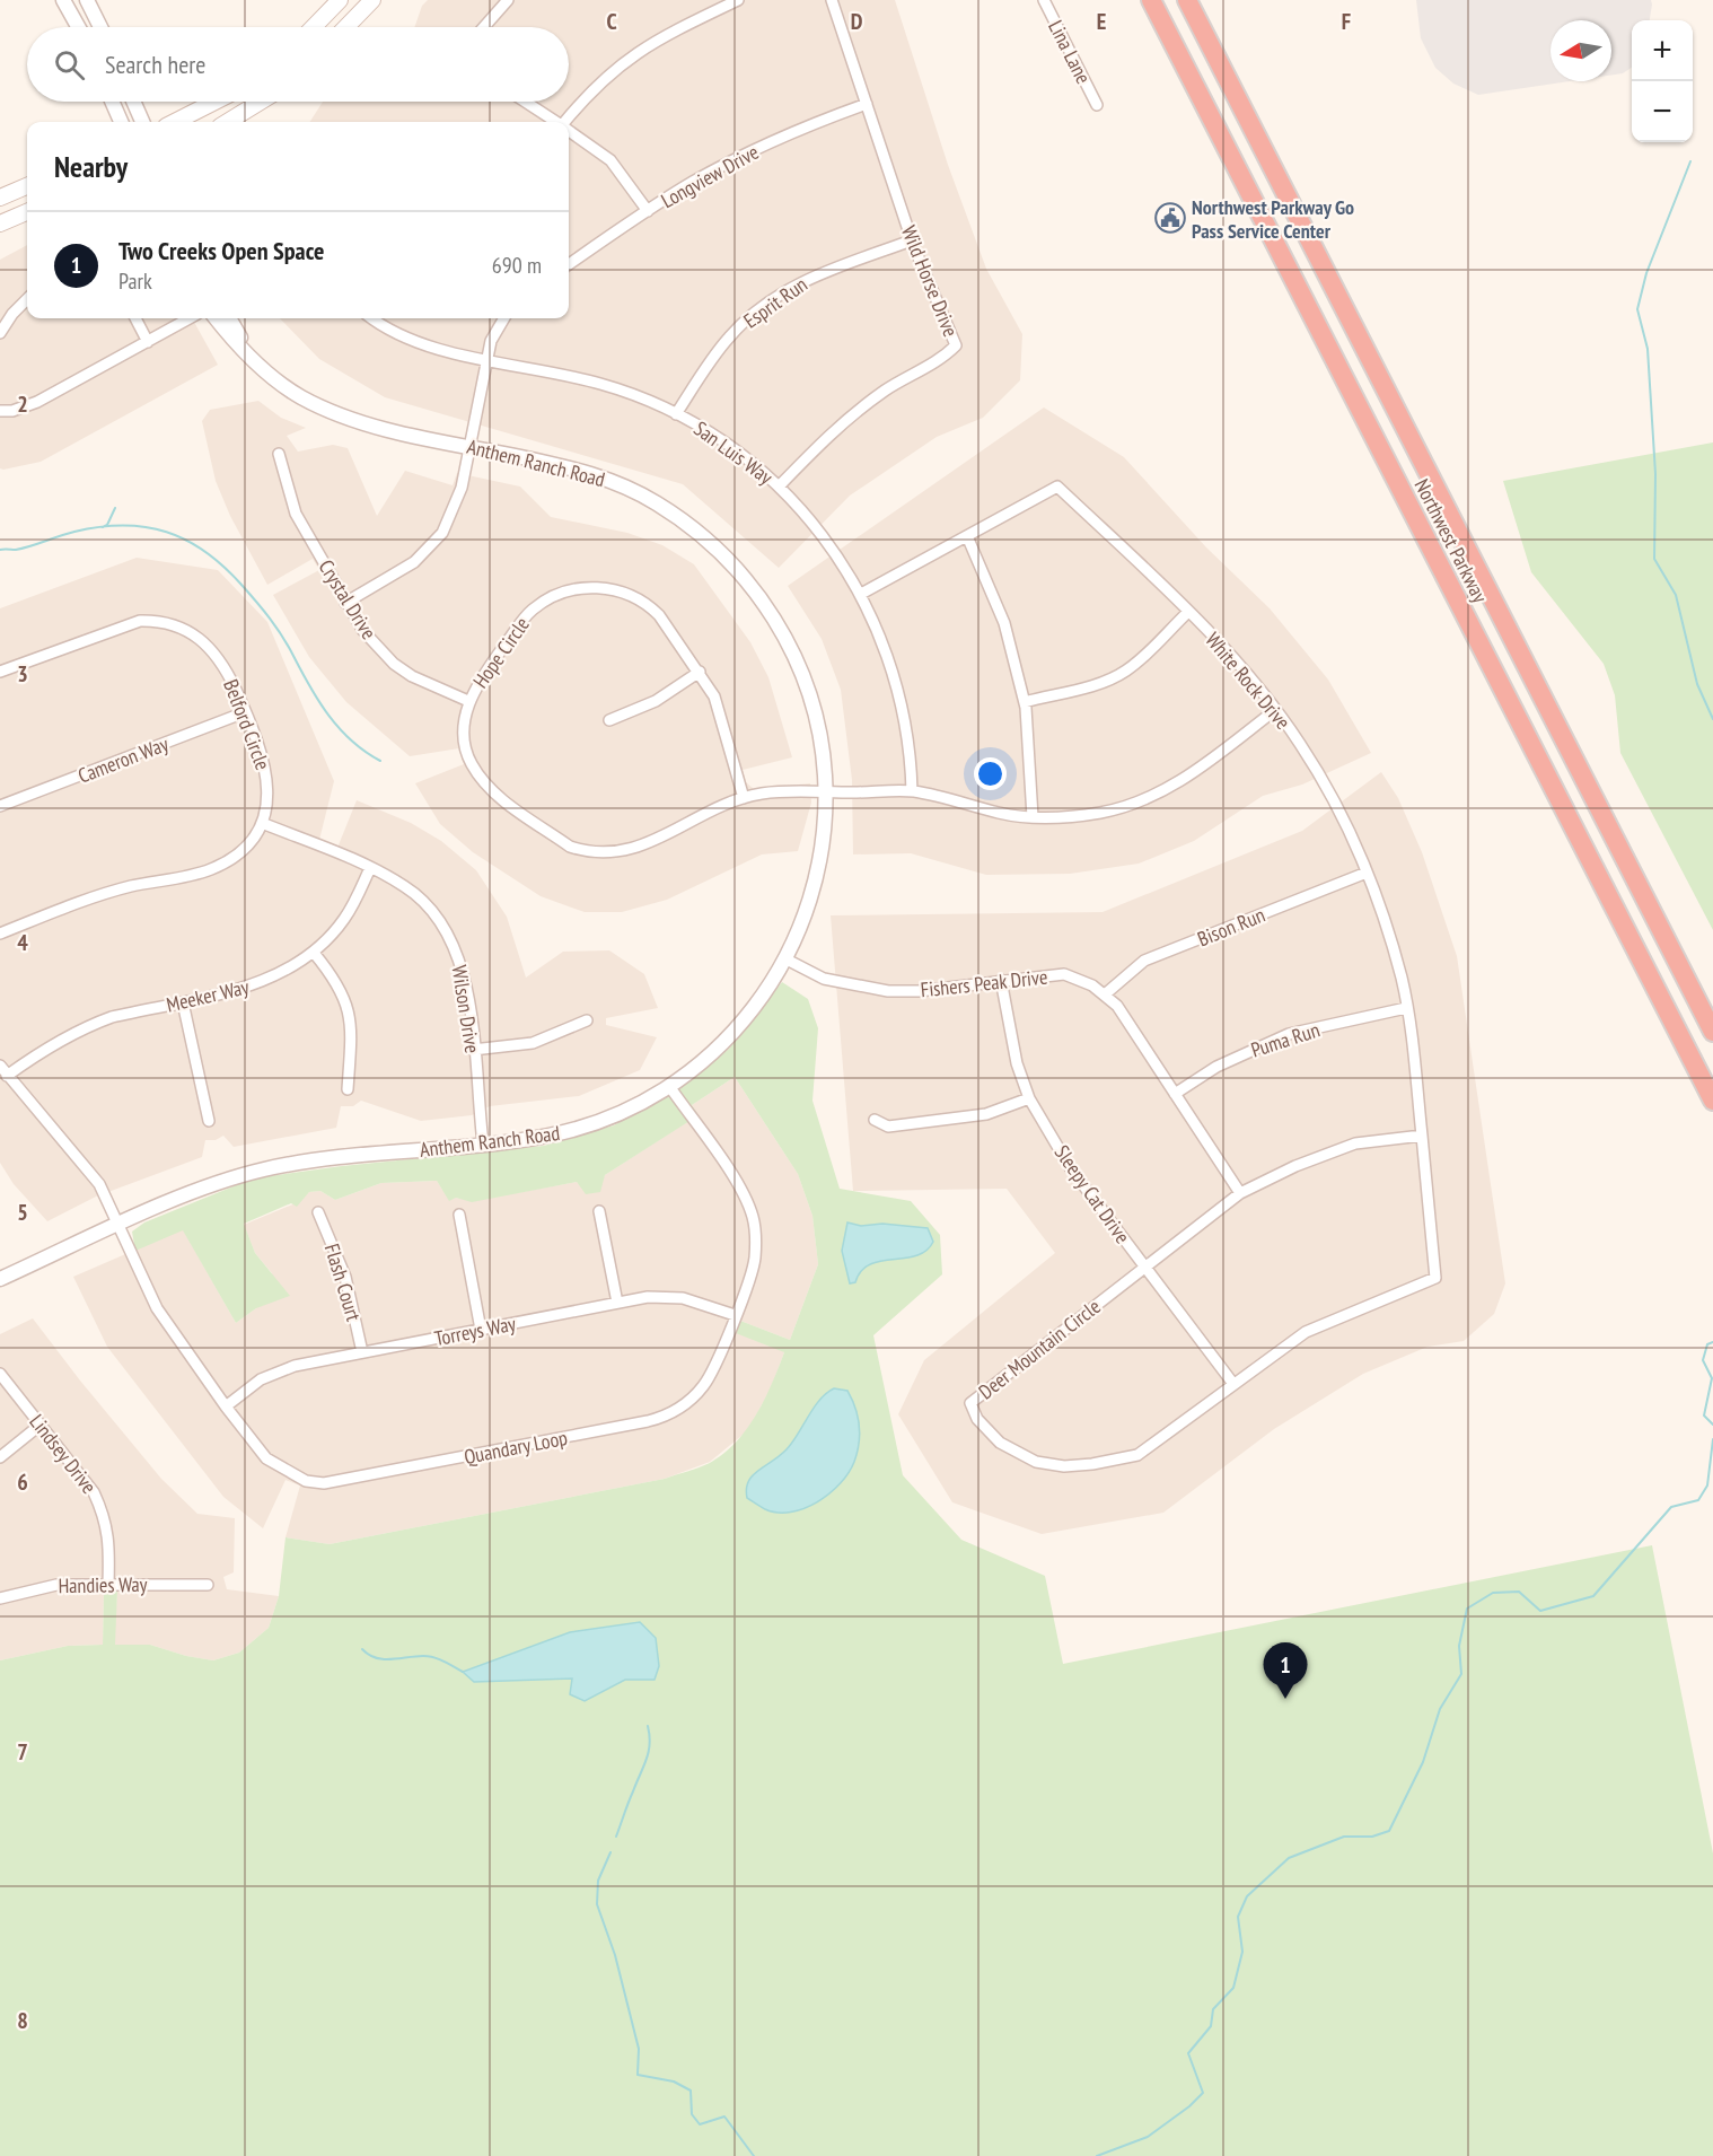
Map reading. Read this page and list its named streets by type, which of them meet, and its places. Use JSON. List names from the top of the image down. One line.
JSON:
{"streets":{"highway":["Northwest Parkway"],"street":["Lina Lane","Longview Drive","Wild Horse Drive","Esprit Run","San Luis Way","Anthem Ranch Road","Crystal Drive","Hope Circle","White Rock Drive","Belford Circle","Cameron Way","Bison Run","Fishers Peak Drive","Meeker Way","Wilson Drive","Puma Run","Sleepy Cat Drive","Flash Court","Torreys Way","Deer Mountain Circle","Quandary Loop","Lindsey Drive","Handies Way"]},"crossings":[["Longview Drive","Wild Horse Drive"],["Wild Horse Drive","Esprit Run"],["Wild Horse Drive","San Luis Way"],["Esprit Run","San Luis Way"],["San Luis Way","Hope Circle"],["San Luis Way","White Rock Drive"],["Anthem Ranch Road","Hope Circle"],["Anthem Ranch Road","Fishers Peak Drive"],["Anthem Ranch Road","Wilson Drive"],["Anthem Ranch Road","Quandary Loop"],["Crystal Drive","Hope Circle"],["Hope Circle","White Rock Drive"],["White Rock Drive","Bison Run"],["White Rock Drive","Puma Run"],["White Rock Drive","Deer Mountain Circle"],["Belford Circle","Cameron Way"],["Belford Circle","Wilson Drive"],["Bison Run","Fishers Peak Drive"],["Fishers Peak Drive","Puma Run"],["Fishers Peak Drive","Sleepy Cat Drive"],["Fishers Peak Drive","Deer Mountain Circle"],["Meeker Way","Wilson Drive"],["Sleepy Cat Drive","Deer Mountain Circle"],["Flash Court","Torreys Way"],["Torreys Way","Quandary Loop"],["Lindsey Drive","Handies Way"]],"places":{"public building":["Northwest Parkway Go Pass Service Center"]},"north":"left","page":{"map_buttons":["+","−"],"search":"Search here","heading":"Nearby","list":[{"mark":"1","name":"Two Creeks Open Space","note":"Park","value":"690 m"}],"pins":"1"},"grid":{"columns":["C","D","E","F"],"rows":["2","3","4","5","6","7","8"]}}
